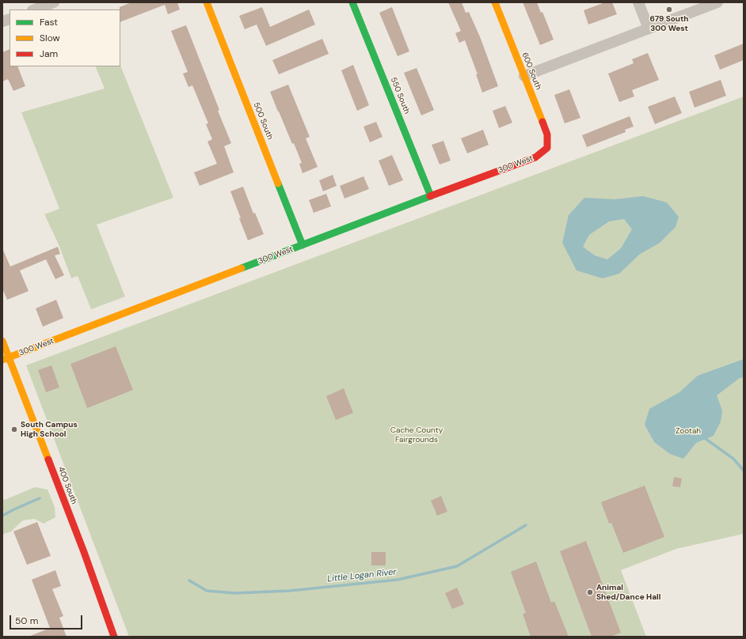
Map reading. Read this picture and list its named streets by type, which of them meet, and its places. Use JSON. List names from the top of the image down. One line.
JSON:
{"streets":{"street":["600 South","550 South","500 South","300 West","400 South"]},"crossings":[["600 South","300 West"],["550 South","300 West"],["500 South","300 West"],["300 West","400 South"]],"water":["Little Logan River"],"parks":["Cache County Fairgrounds","Zootah"],"places":["679 South 300 West","South Campus High School","Animal Shed/Dance Hall"],"legend":["Fast","Slow","Jam"],"scale_bar":"50 m"}
